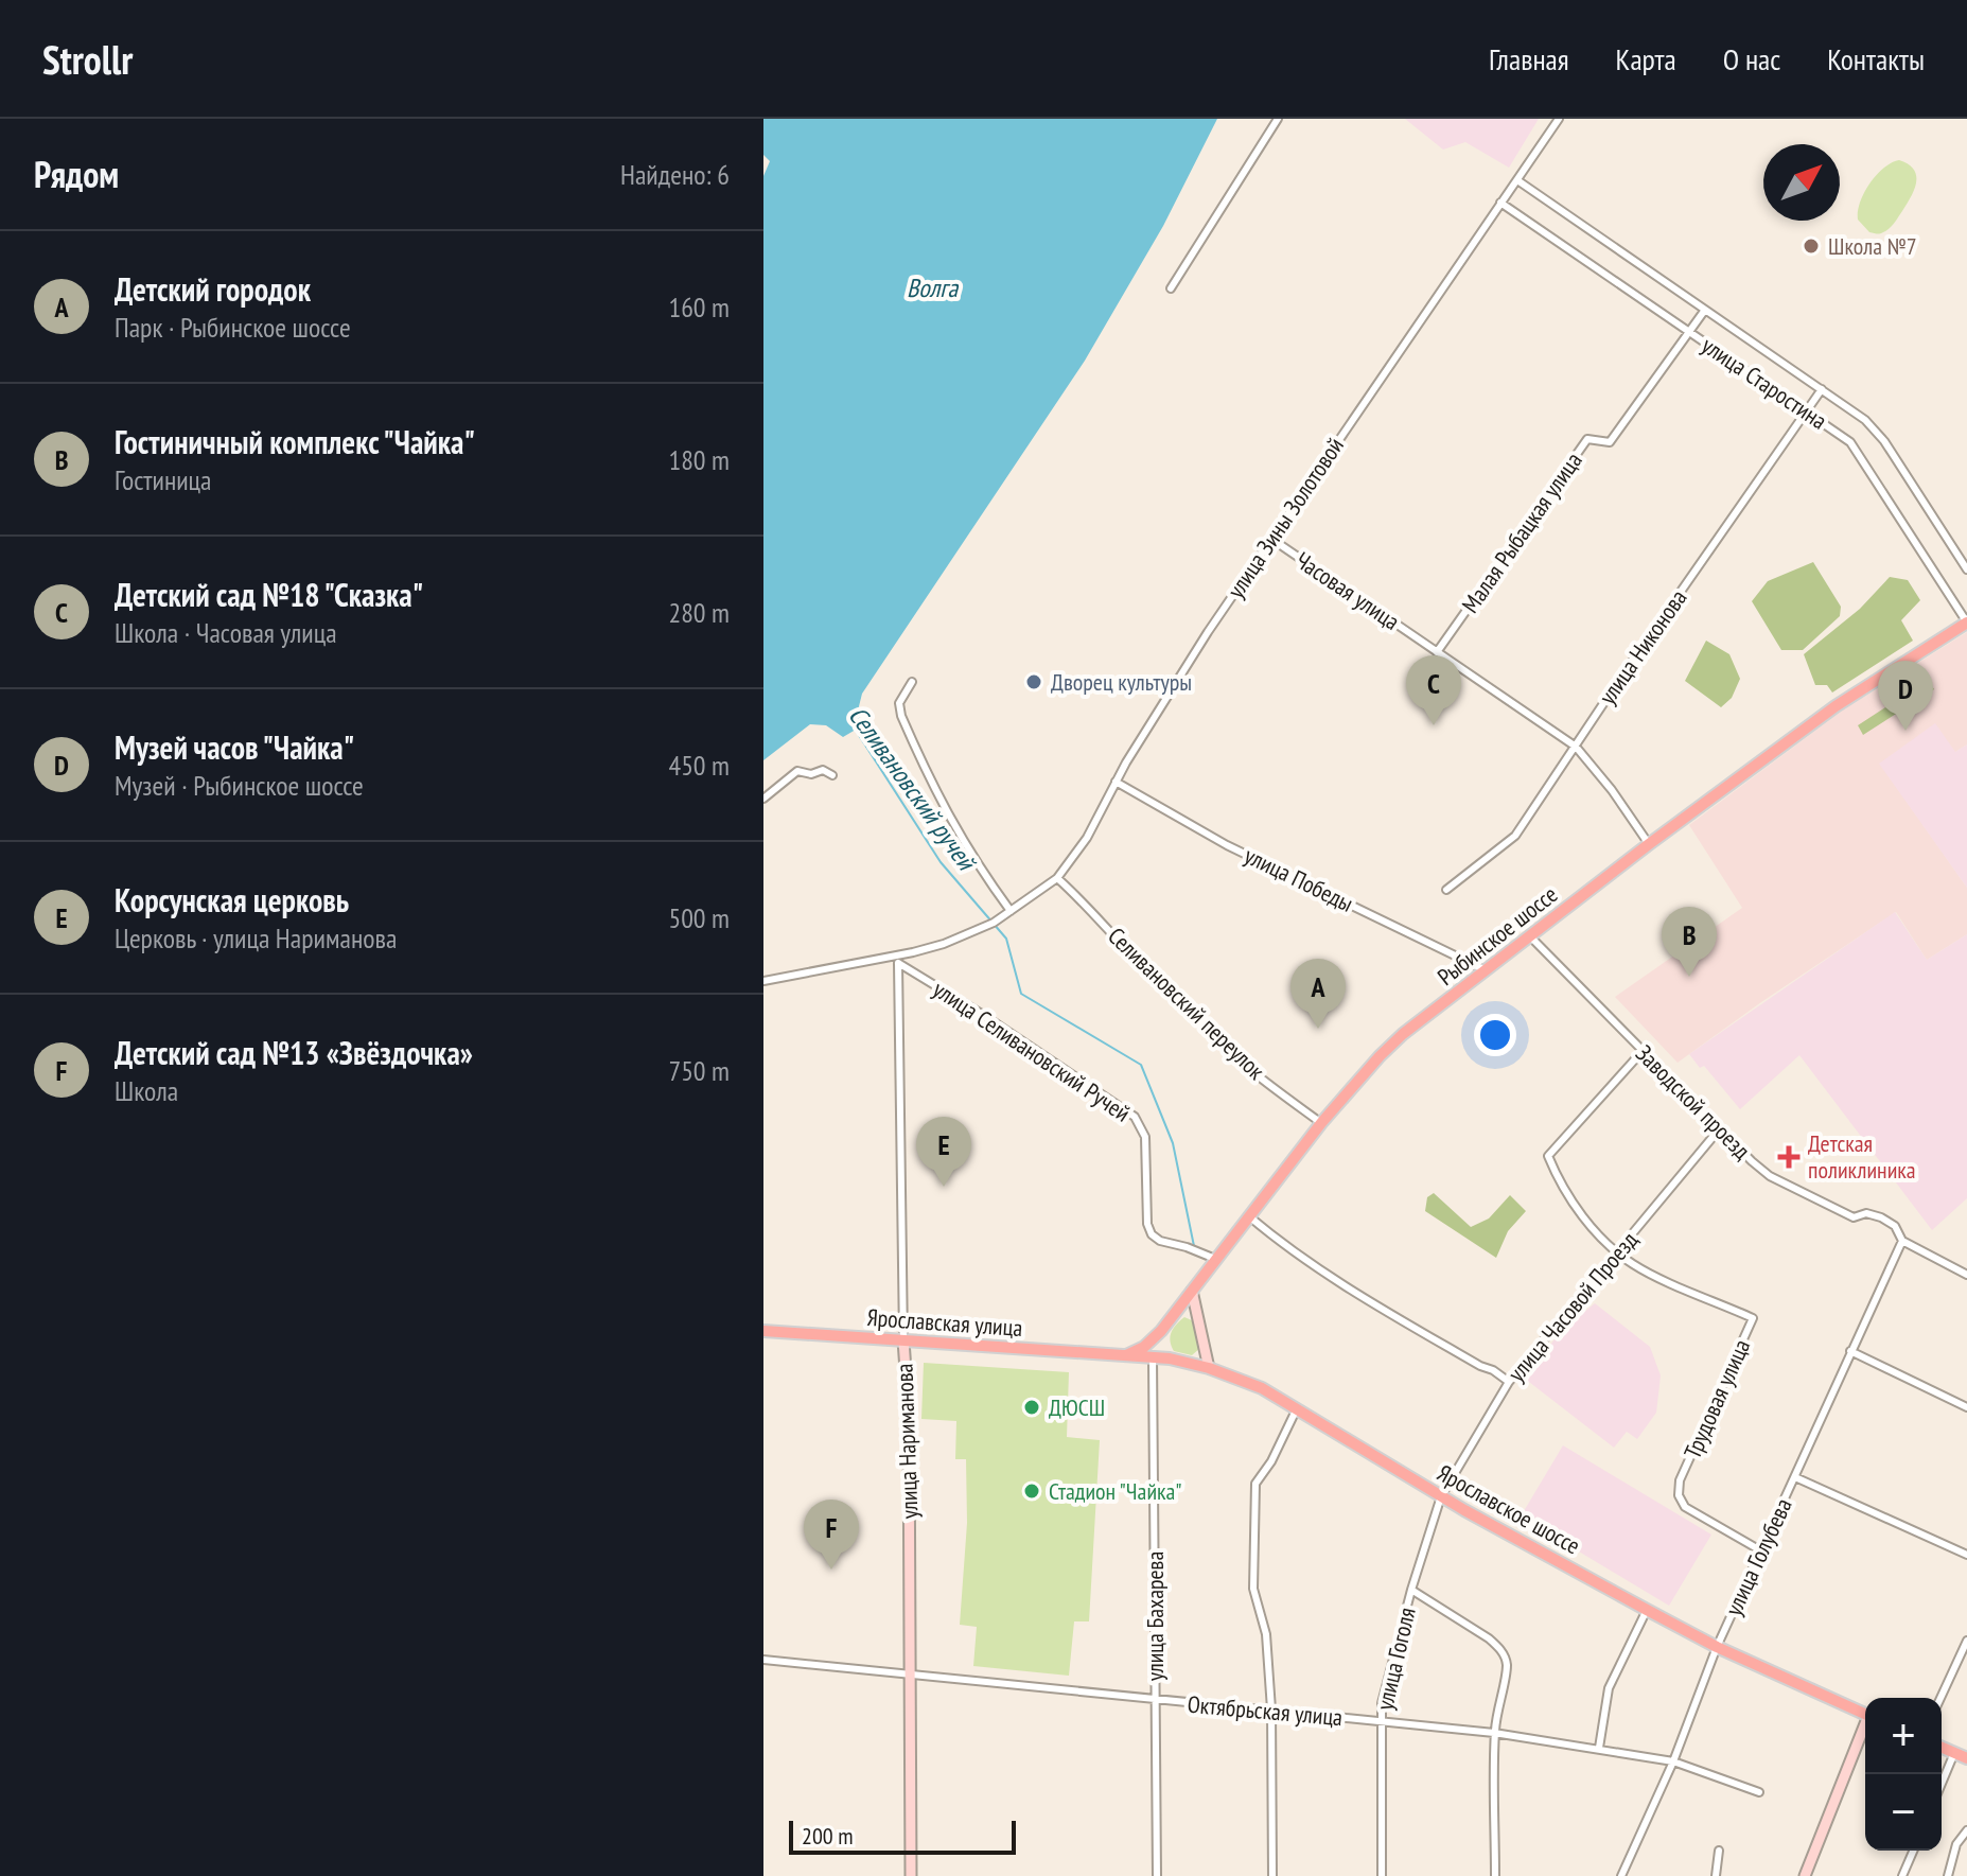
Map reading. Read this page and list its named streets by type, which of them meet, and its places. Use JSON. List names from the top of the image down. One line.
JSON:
{"streets":{"main road":["Рыбинское шоссе","Ярославская улица","улица Нариманова","Ярославское шоссе"],"street":["улица Старостина","улица Зины Золотовой","Малая Рыбацкая улица","Часовая улица","улица Никонова","улица Победы","Селивановский переулок","улица Селивановский Ручей","Заводской проезд","улица Часовой Проезд","Трудовая улица","улица Голубева","улица Бахарева","улица Гоголя","Октябрьская улица"]},"crossings":[["улица Старостина","улица Зины Золотовой"],["улица Старостина","Малая Рыбацкая улица"],["улица Старостина","улица Никонова"],["улица Старостина","Рыбинское шоссе"],["улица Зины Золотовой","Часовая улица"],["улица Зины Золотовой","улица Победы"],["улица Зины Золотовой","Селивановский переулок"],["улица Зины Золотовой","улица Селивановский Ручей"],["улица Зины Золотовой","улица Нариманова"],["Малая Рыбацкая улица","Часовая улица"],["Часовая улица","улица Никонова"],["Часовая улица","Рыбинское шоссе"],["улица Победы","Рыбинское шоссе"],["Рыбинское шоссе","Селивановский переулок"],["Рыбинское шоссе","улица Селивановский Ручей"],["Рыбинское шоссе","Заводской проезд"],["Рыбинское шоссе","Ярославская улица"],["Рыбинское шоссе","Ярославское шоссе"],["улица Селивановский Ручей","улица Нариманова"],["Заводской проезд","улица Часовой Проезд"],["Заводской проезд","Трудовая улица"],["Заводской проезд","улица Голубева"],["улица Часовой Проезд","Трудовая улица"],["улица Часовой Проезд","Ярославское шоссе"],["улица Часовой Проезд","улица Гоголя"],["Ярославская улица","улица Нариманова"],["Ярославская улица","Ярославское шоссе"],["Трудовая улица","улица Голубева"],["улица Нариманова","Октябрьская улица"],["Ярославское шоссе","улица Голубева"],["Ярославское шоссе","улица Бахарева"],["Ярославское шоссе","улица Гоголя"],["улица Голубева","Октябрьская улица"],["улица Бахарева","Октябрьская улица"],["улица Гоголя","Октябрьская улица"]],"water":["Волга","Селивановский ручей"],"places":{"other":["Школа №7","Дворец культуры","ДЮСШ","Стадион \"Чайка\""],"health":["Детская поликлиника"]},"scale_bar":"200 m","north":"top right","page":{"header":"Strollr","nav":["Главная","Карта","О нас","Контакты"],"heading":["Рядом","Найдено: 6"],"list":[{"mark":"A","name":"Детский городок","note":"Парк · Рыбинское шоссе","value":"160 m"},{"mark":"B","name":"Гостиничный комплекс \"Чайка\"","note":"Гостиница","value":"180 m"},{"mark":"C","name":"Детский сад №18 \"Сказка\"","note":"Школа · Часовая улица","value":"280 m"},{"mark":"D","name":"Музей часов \"Чайка\"","note":"Музей · Рыбинское шоссе","value":"450 m"},{"mark":"E","name":"Корсунская церковь","note":"Церковь · улица Нариманова","value":"500 m"},{"mark":"F","name":"Детский сад №13 «Звёздочка»","note":"Школа","value":"750 m"}],"pins":["C","D","B","A","E","F"],"map_buttons":["+","−"],"scale":"200 m"}}
